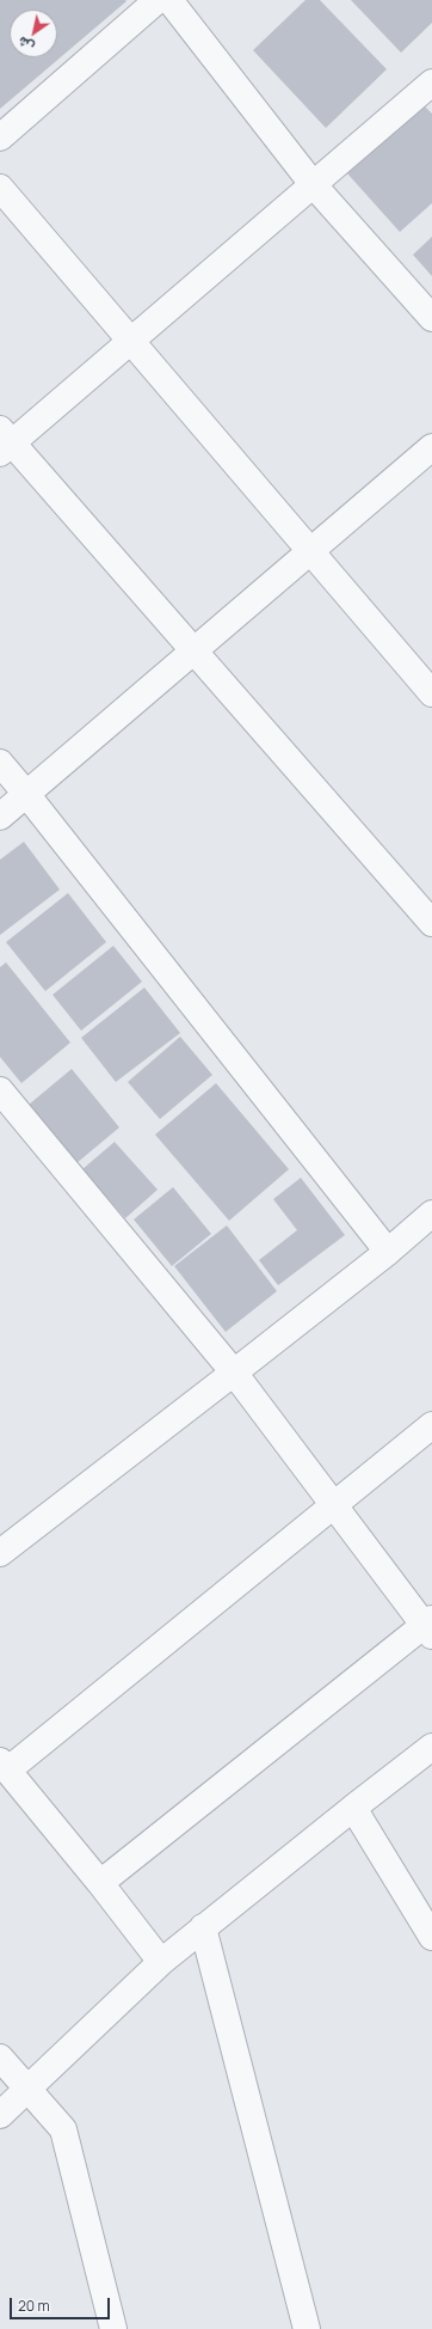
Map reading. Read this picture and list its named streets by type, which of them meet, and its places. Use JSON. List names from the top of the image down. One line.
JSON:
{"scale_bar":"20 m","north":"bottom left"}
